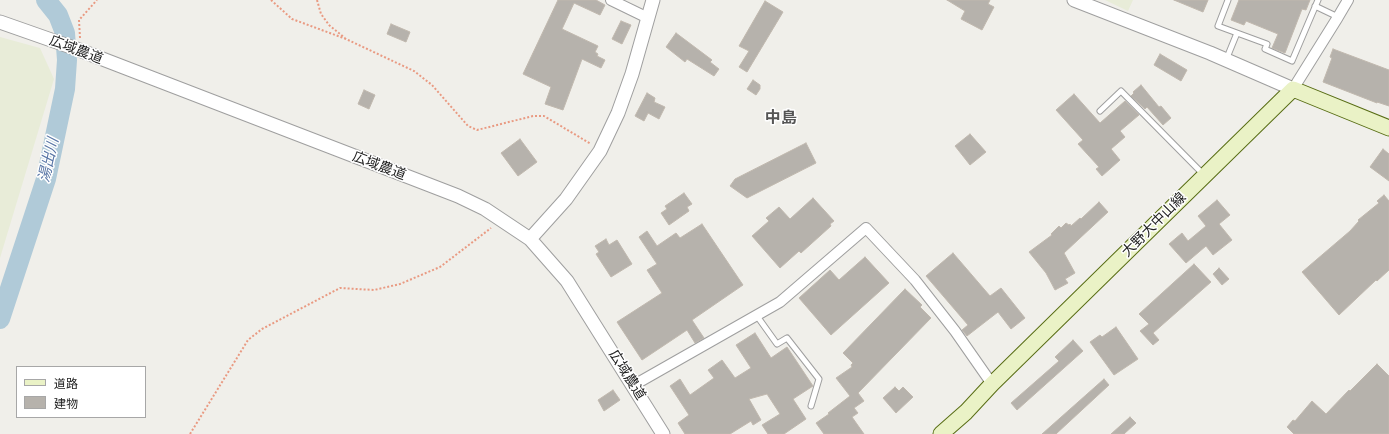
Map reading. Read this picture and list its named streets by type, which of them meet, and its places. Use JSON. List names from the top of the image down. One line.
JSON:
{"streets":{"main road":["大野大中山線"],"street":["広域農道"]},"districts":["中島"],"water":["湯出川"],"legend":["道路","建物"]}
